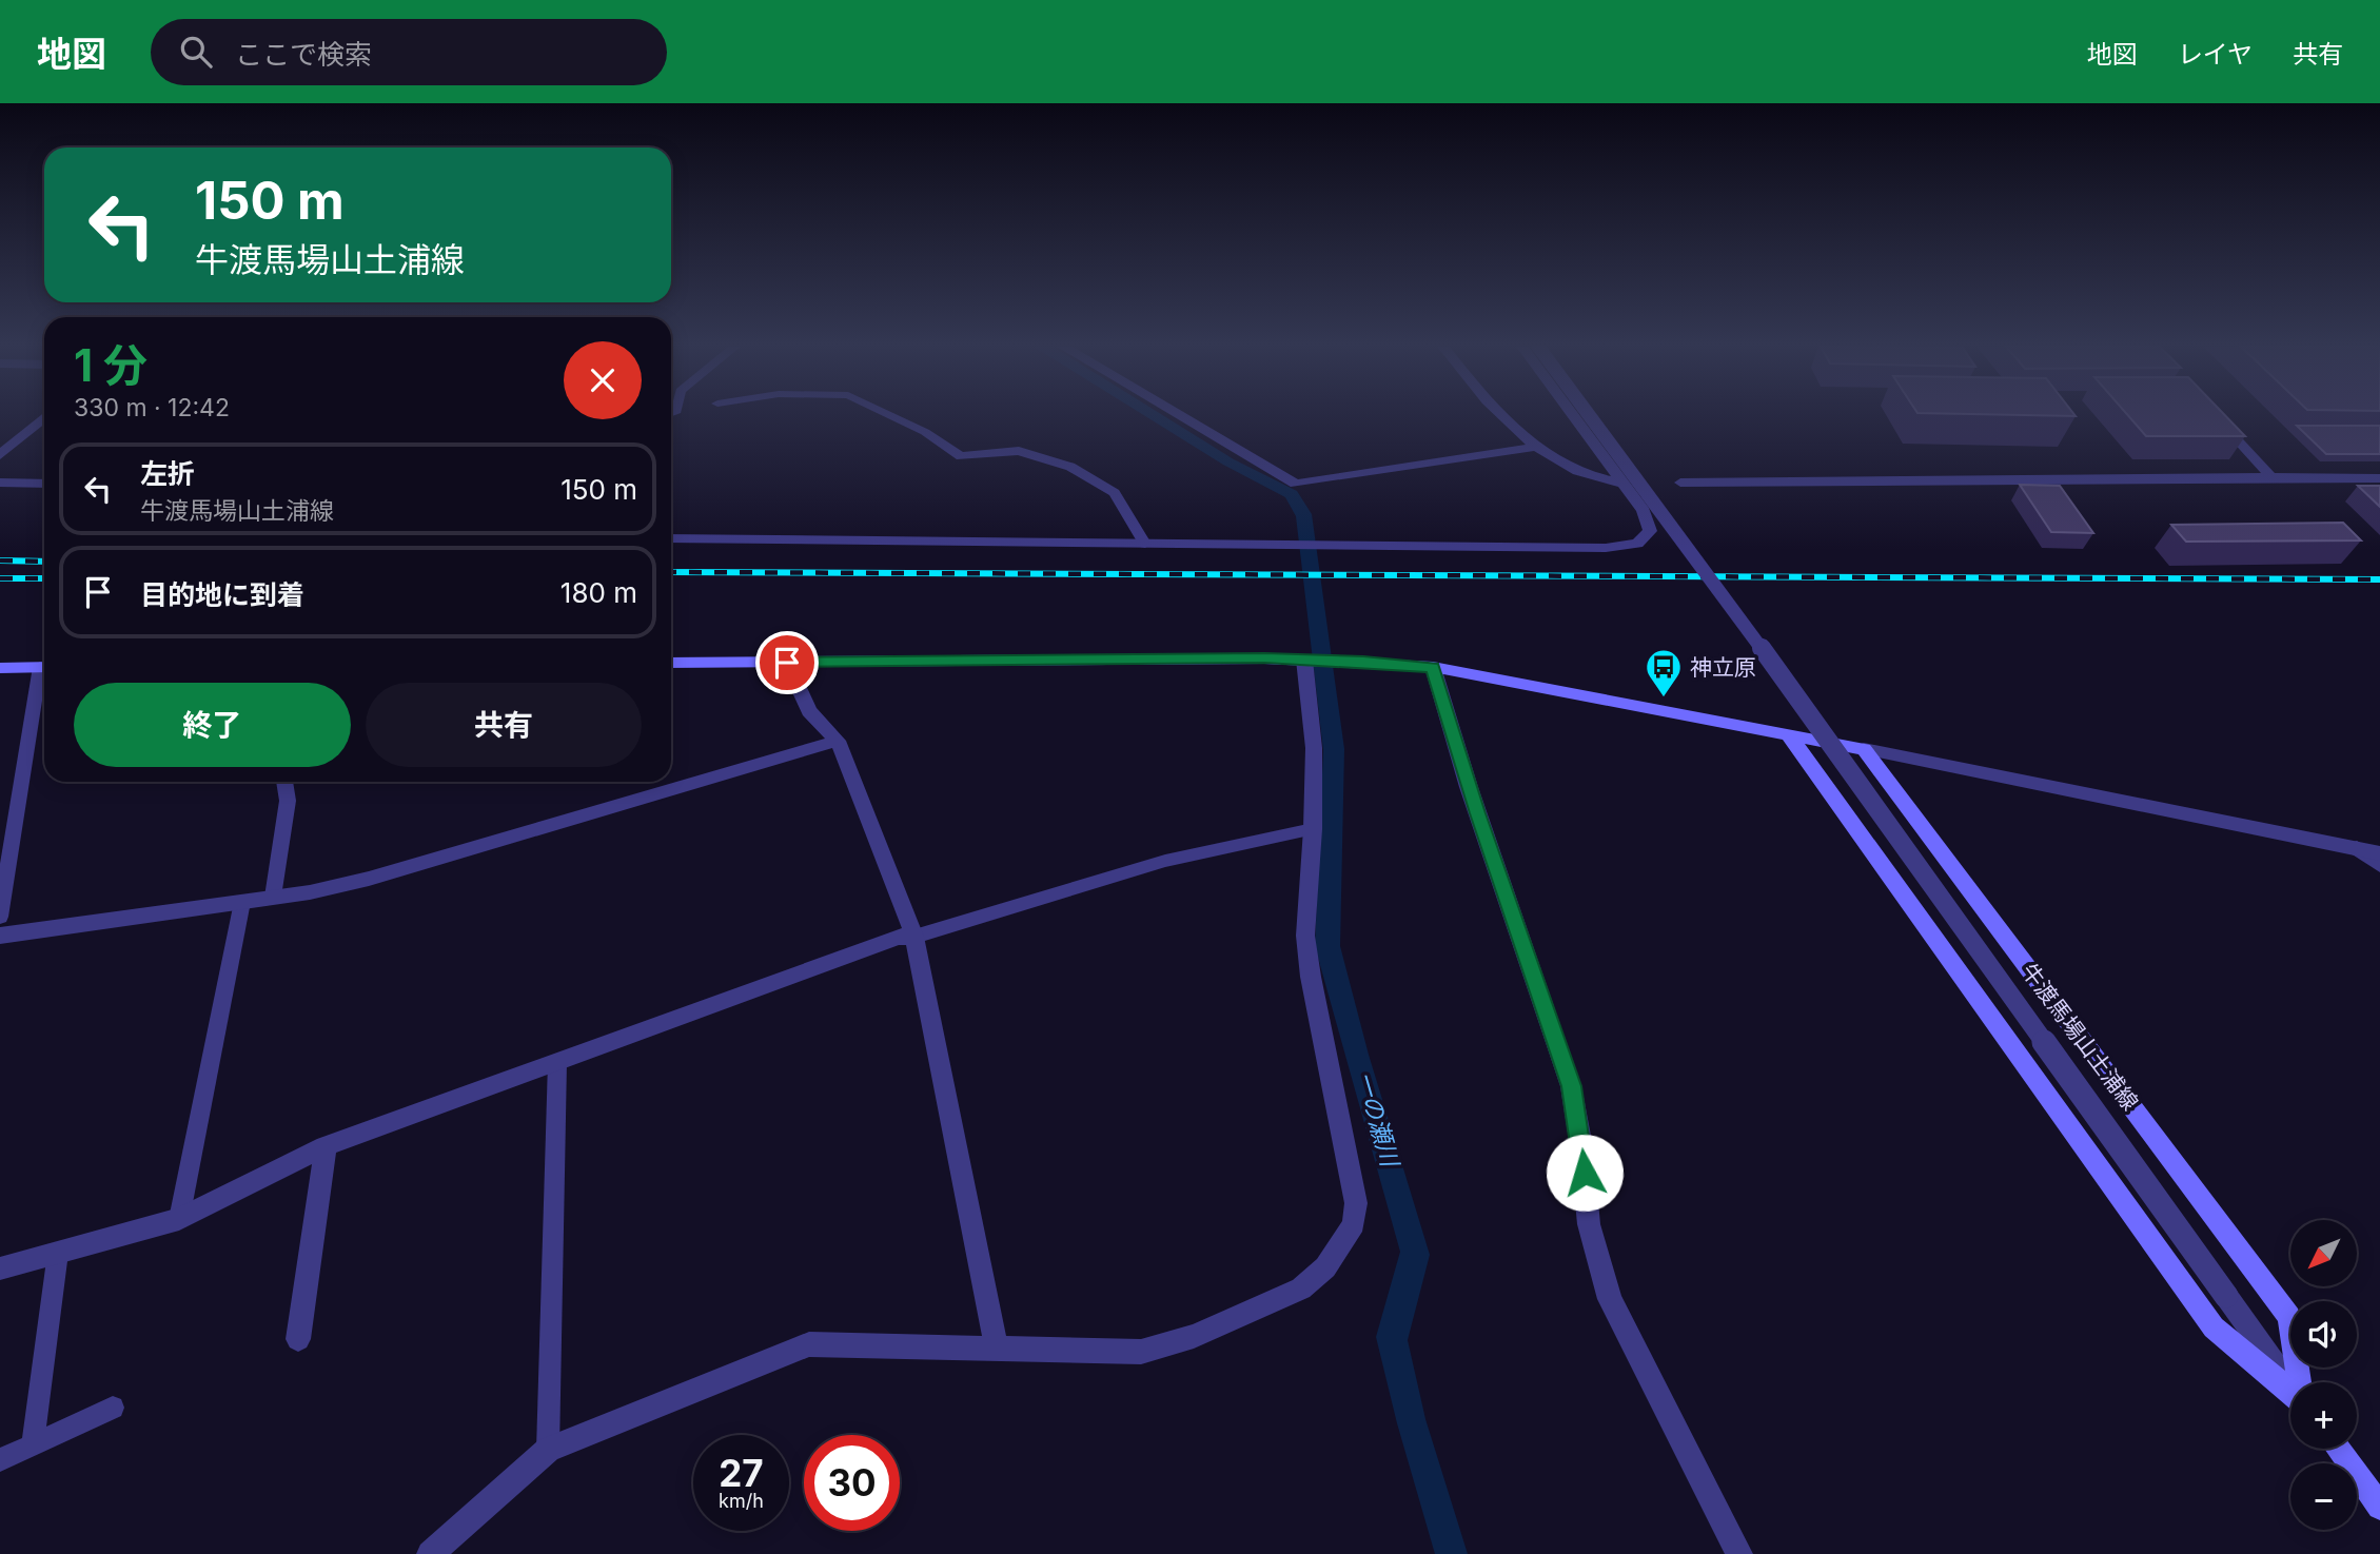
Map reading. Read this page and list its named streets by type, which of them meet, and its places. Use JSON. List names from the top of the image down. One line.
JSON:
{"streets":{"main road":["牛渡馬場山土浦線"]},"water":["一の瀬川"],"places":{"bus stop":["神立原"]},"north":"bottom left","page":{"header":"地図","search":"ここで検索","nav":["地図","レイヤ","共有"],"turn":["150 m","牛渡馬場山土浦線"],"heading":["1 分","330 m · 12:42"],"list":[{"name":"左折","note":"牛渡馬場山土浦線","value":"150 m"},{"name":"目的地に到着","value":"180 m"}],"buttons":["終了","共有"],"map_buttons":["+","−"],"speed":"27 km/h","limit":"30"}}
